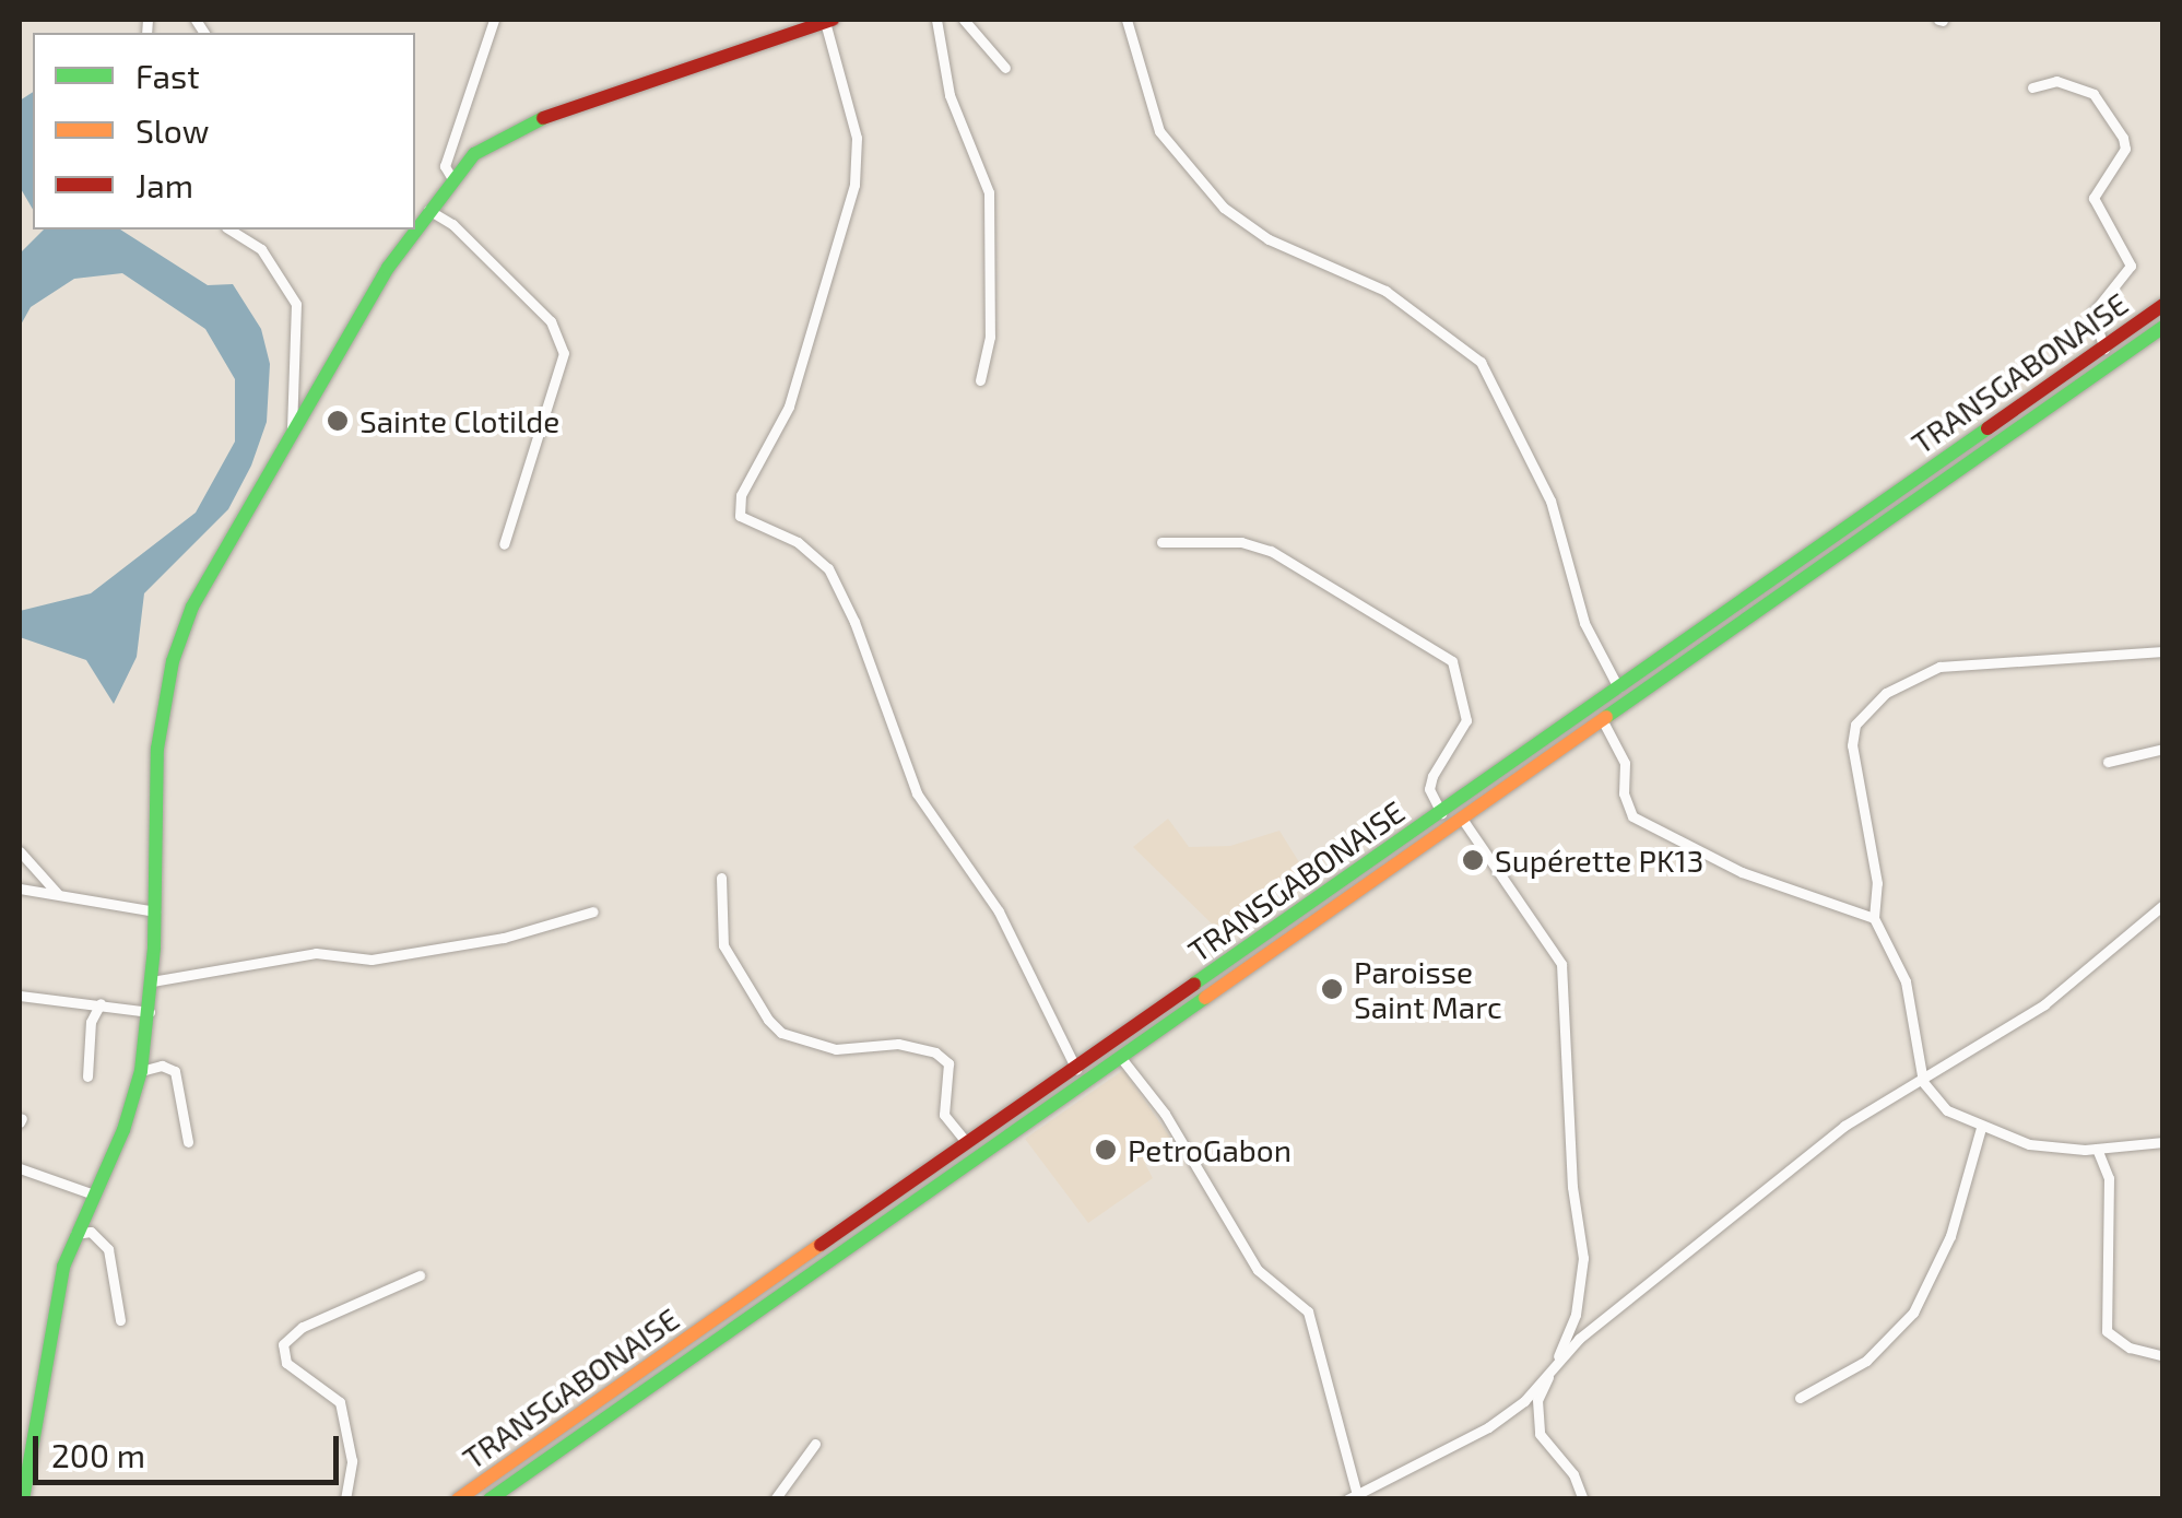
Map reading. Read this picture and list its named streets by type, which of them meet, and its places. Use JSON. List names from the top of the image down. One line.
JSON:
{"streets":{"main road":["TRANSGABONAISE"]},"places":["Sainte Clotilde","Supérette PK13","Paroisse Saint Marc","PetroGabon"],"legend":["Fast","Slow","Jam"],"scale_bar":"200 m"}
